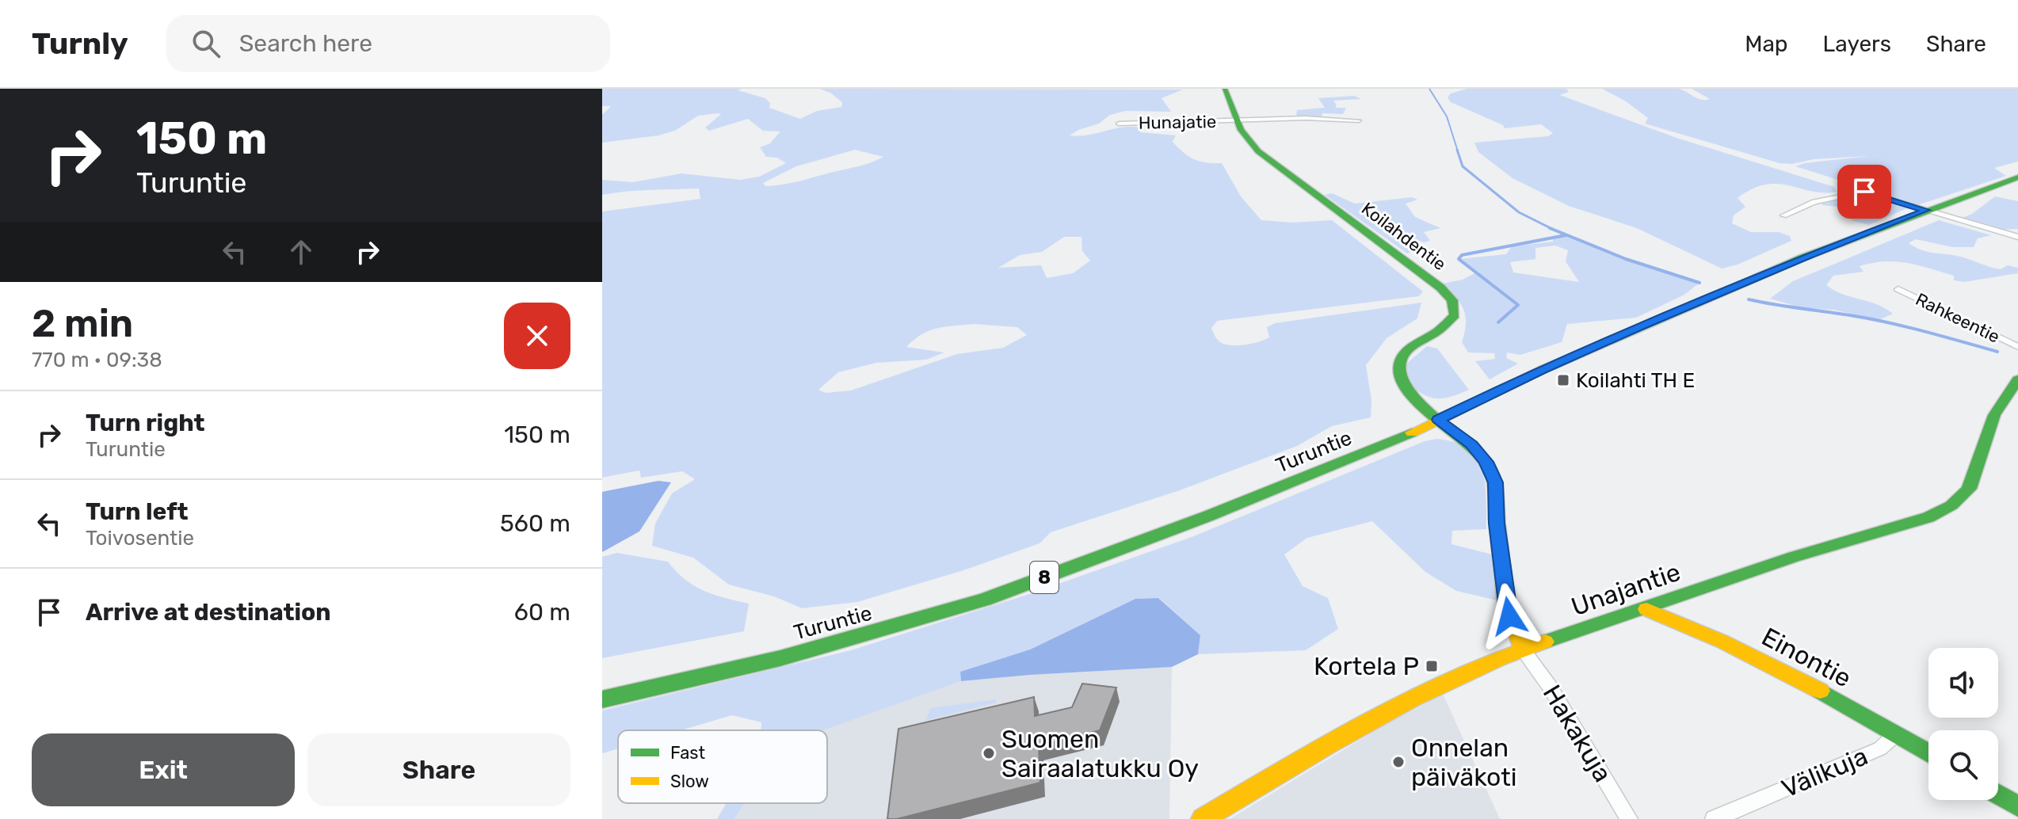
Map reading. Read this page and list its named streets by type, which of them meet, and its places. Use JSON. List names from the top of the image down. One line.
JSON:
{"streets":{"main road":["Koilahdentie","Turuntie","8","Unajantie","Einontie"],"street":["Hunajatie","Rahkeentie","Hakakuja","Välikuja"]},"crossings":[["Hunajatie","Koilahdentie"],["Koilahdentie","Turuntie"],["Unajantie","Einontie"],["Unajantie","Hakakuja"],["Einontie","Välikuja"]],"places":{"transit":["Koilahti TH E","Kortela P"],"other":["Suomen Sairaalatukku Oy","Onnelan päiväkoti"]},"legend":["Fast","Slow"],"page":{"header":"Turnly","search":"Search here","nav":["Map","Layers","Share"],"turn":["150 m","Turuntie"],"heading":["2 min","770 m · 09:38"],"list":[{"name":"Turn right","note":"Turuntie","value":"150 m"},{"name":"Turn left","note":"Toivosentie","value":"560 m"},{"name":"Arrive at destination","value":"60 m"}],"buttons":["Exit","Share"]}}
